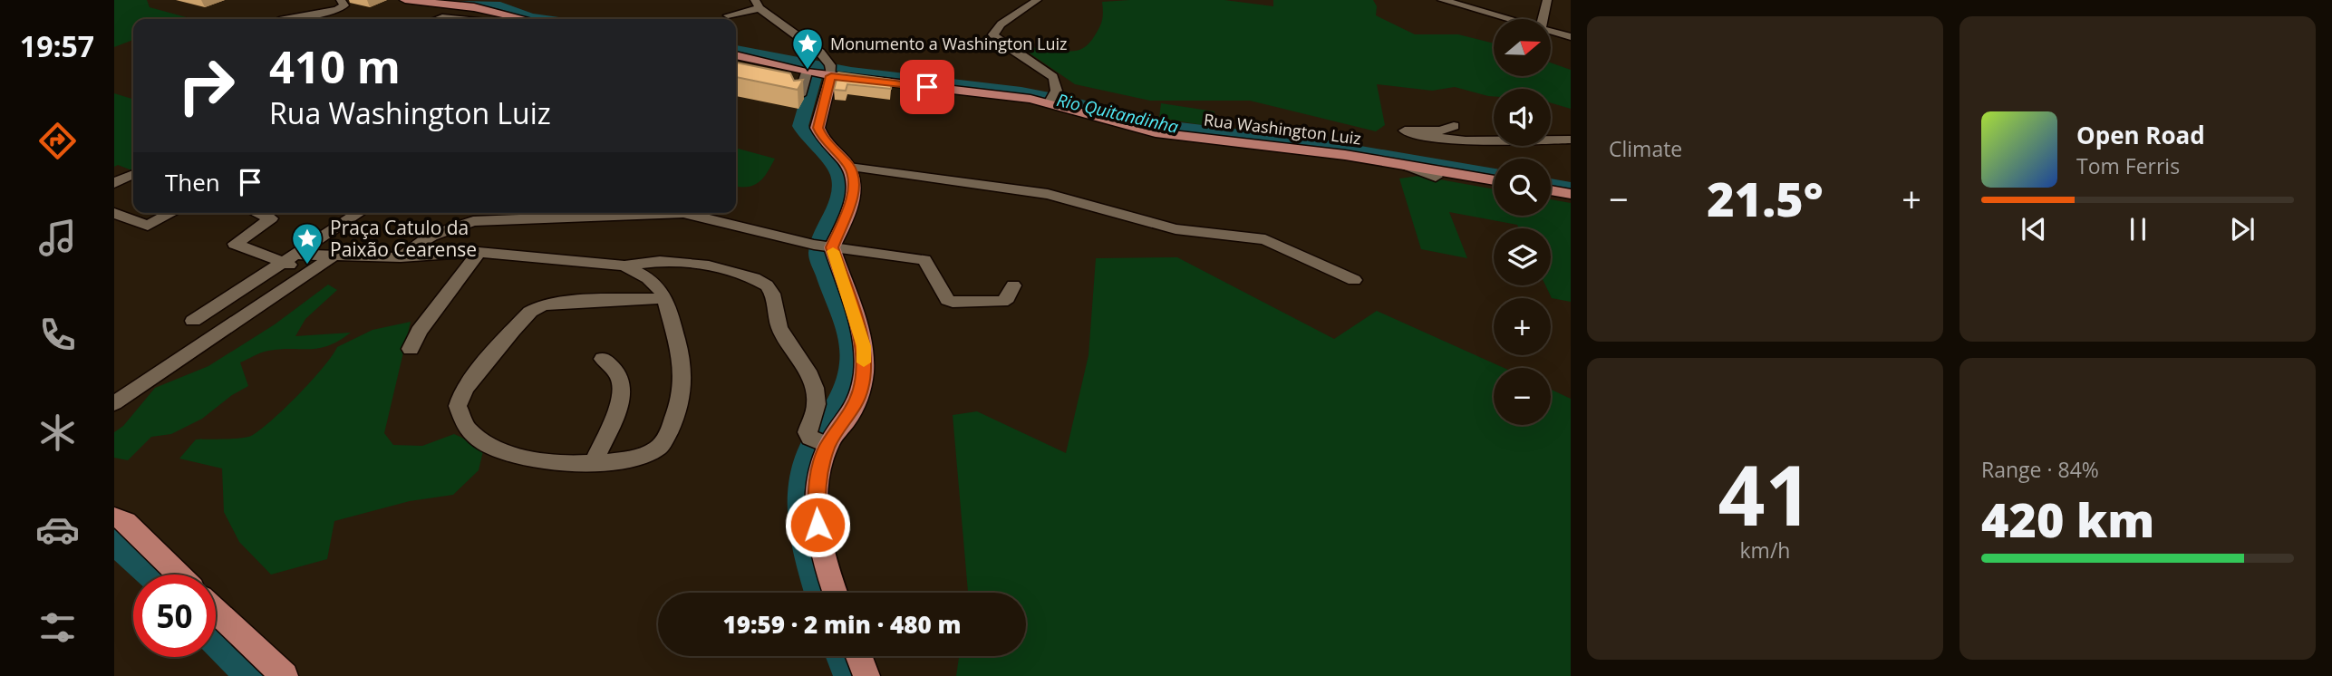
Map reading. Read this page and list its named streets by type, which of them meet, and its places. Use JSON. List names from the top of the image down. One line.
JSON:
{"streets":{"main road":["Rua Washington Luiz"]},"water":["Rio Quitandinha"],"places":{"place":["Monumento a Washington Luiz","Praça Catulo da Paixão Cearense"]},"north":"right","page":{"tabs":"19:57","tile":["Climate",["41","km/h"],["Range · 84%","420 km"]],"map_buttons":["+","−"],"turn":["410 m","Rua Washington Luiz"],"song":["Open Road","Tom Ferris"],"then":"Then","heat":["−","21.5°","+"],"limit":"50","trip":"19:59 · 2 min · 480 m"}}
